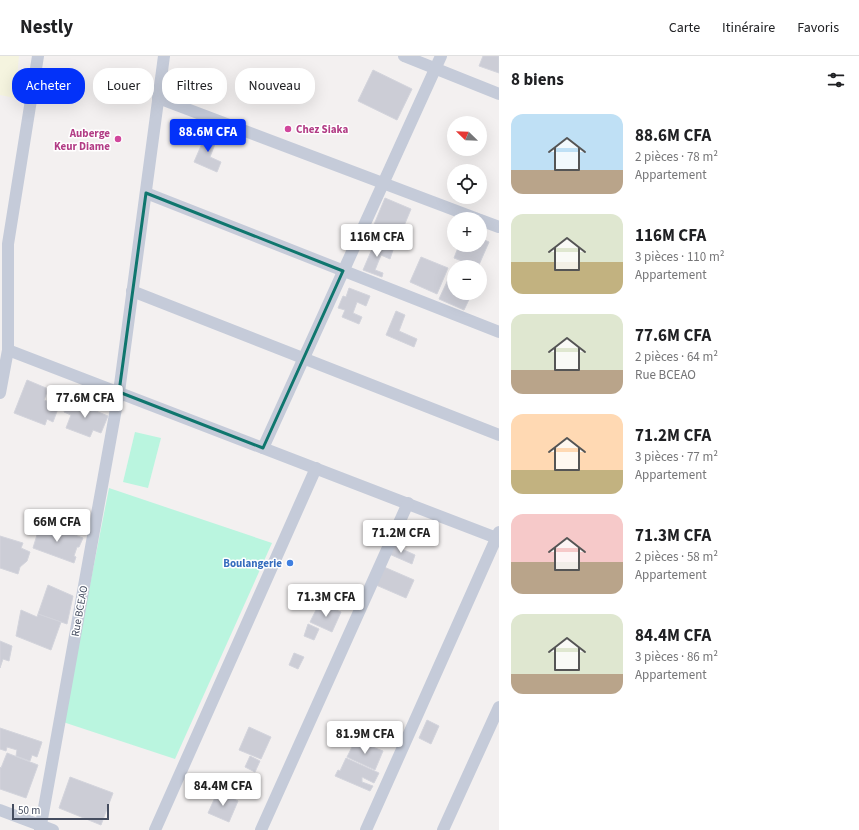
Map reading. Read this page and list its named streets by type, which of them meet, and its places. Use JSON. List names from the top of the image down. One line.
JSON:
{"streets":{"street":["Rue BCEAO"]},"places":["Chez Siaka","Auberge Keur Diame","Boulangerie"],"scale_bar":"50 m","north":"top left","page":{"header":"Nestly","nav":["Carte","Itinéraire","Favoris"],"heading":"8 biens","chip":["Acheter","Louer","Filtres","Nouveau"],"list":[{"name":"88.6M CFA","note":"2 pièces · 78 m² · Appartement"},{"name":"116M CFA","note":"3 pièces · 110 m² · Appartement"},{"name":"77.6M CFA","note":"2 pièces · 64 m² · Rue BCEAO"},{"name":"71.2M CFA","note":"3 pièces · 77 m² · Appartement"},{"name":"71.3M CFA","note":"2 pièces · 58 m² · Appartement"},{"name":"84.4M CFA","note":"3 pièces · 86 m² · Appartement"}],"map_buttons":["+","−"],"price":["88.6M CFA","116M CFA","77.6M CFA","66M CFA","71.2M CFA","71.3M CFA","81.9M CFA","84.4M CFA"],"scale":"50 m"}}
